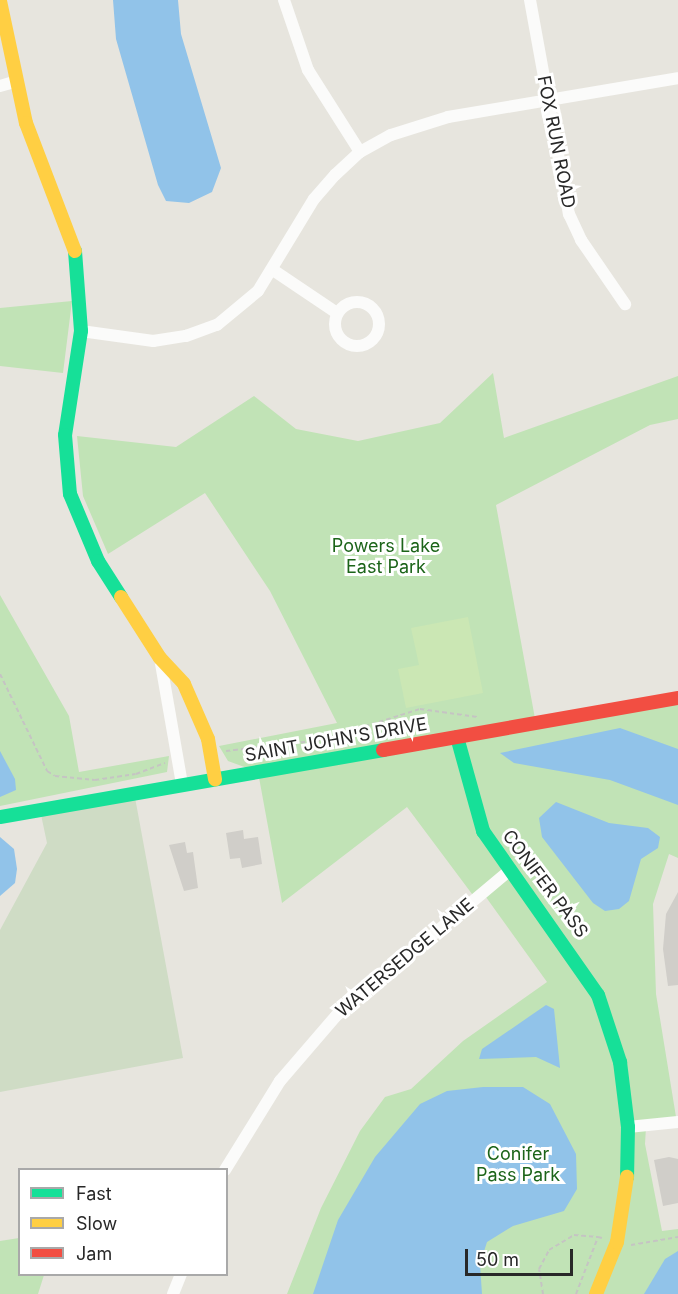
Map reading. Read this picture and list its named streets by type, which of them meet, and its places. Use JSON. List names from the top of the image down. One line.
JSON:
{"streets":{"street":["FOX RUN ROAD","SAINT JOHN'S DRIVE","CONIFER PASS","WATERSEDGE LANE"]},"crossings":[["SAINT JOHN'S DRIVE","CONIFER PASS"],["CONIFER PASS","WATERSEDGE LANE"]],"parks":["Powers Lake East Park","Conifer Pass Park"],"legend":["Fast","Slow","Jam"],"scale_bar":"50 m"}
